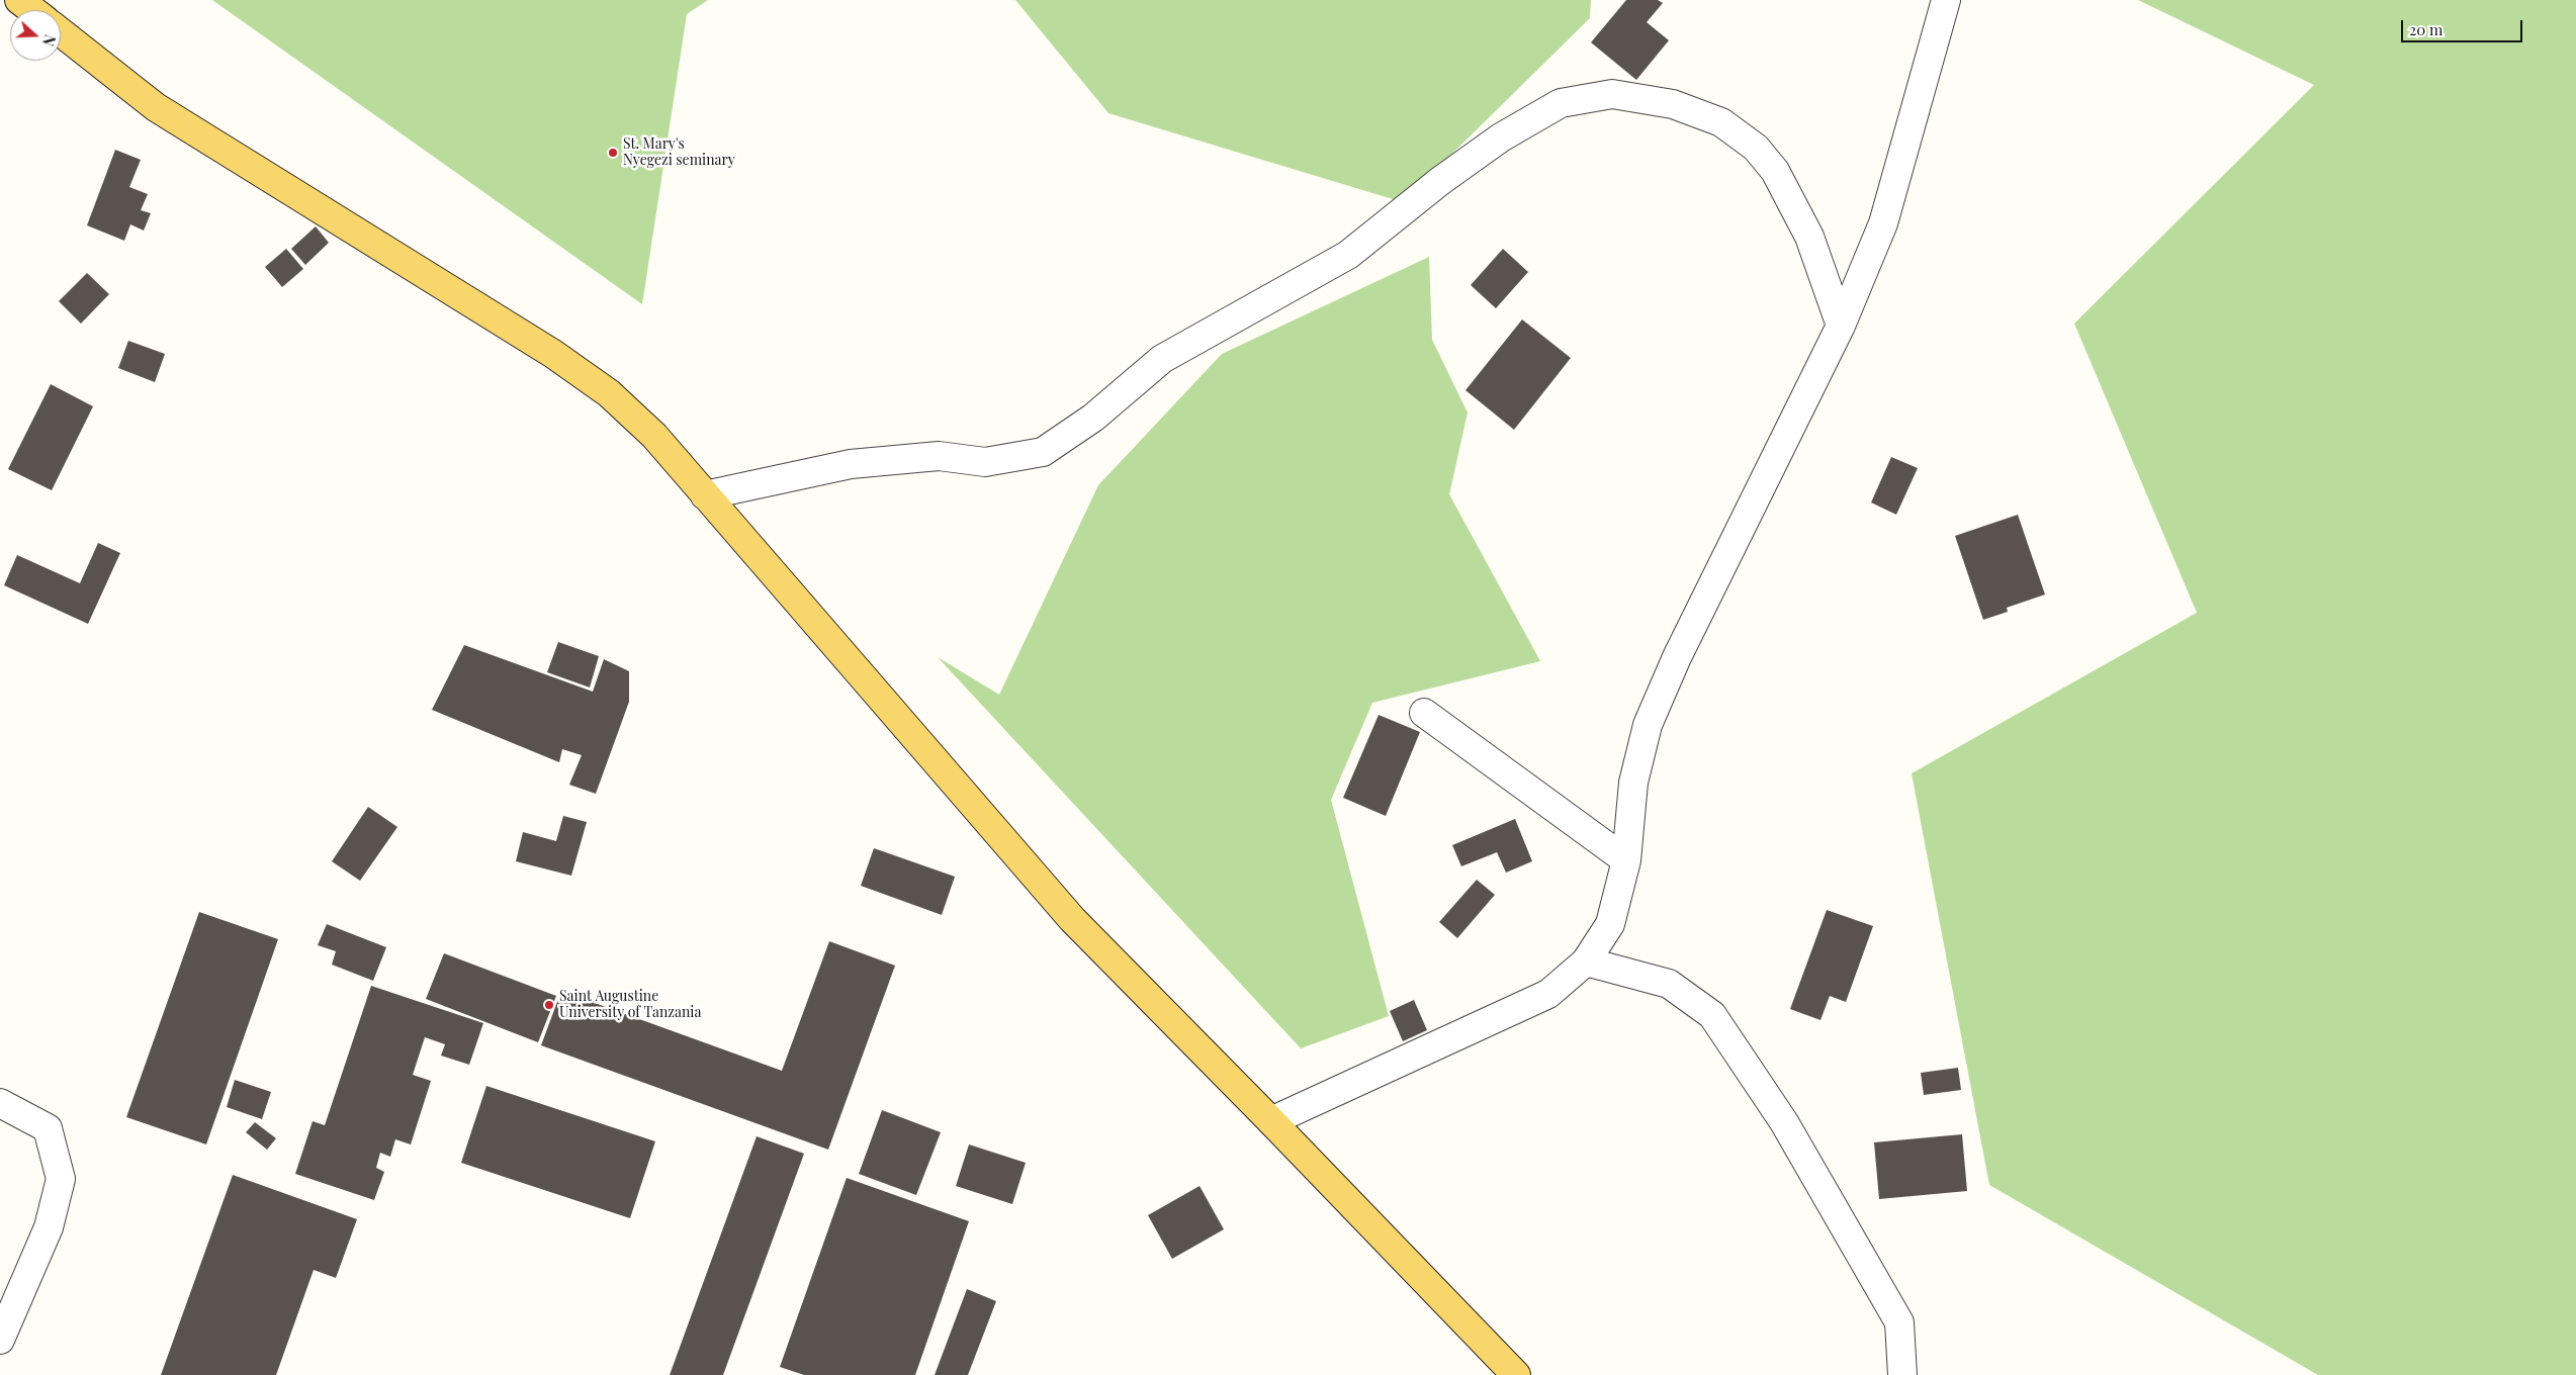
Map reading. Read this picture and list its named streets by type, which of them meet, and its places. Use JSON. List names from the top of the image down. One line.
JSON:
{"places":["St. Mary's Nyegezi seminary","Saint Augustine University of Tanzania"],"scale_bar":"20 m","north":"right"}
